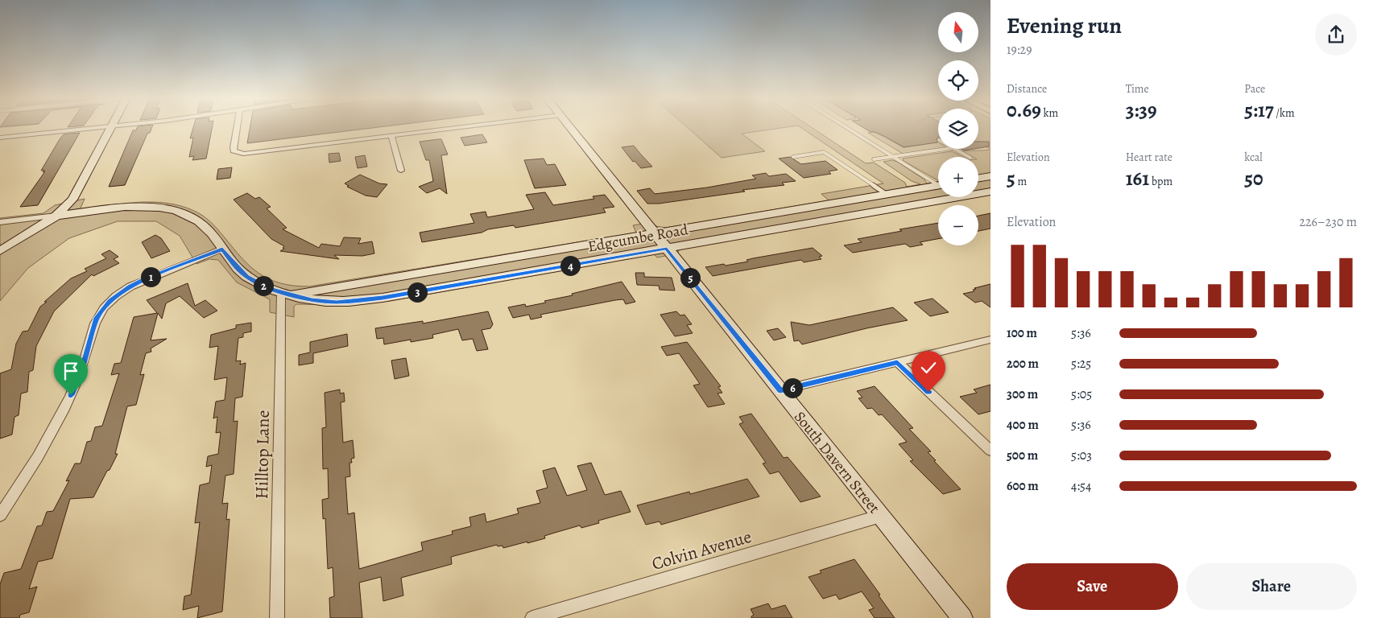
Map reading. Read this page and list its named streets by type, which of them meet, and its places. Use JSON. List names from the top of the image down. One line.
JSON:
{"streets":{"street":["Edgcumbe Road","Hilltop Lane","South Davern Street","Colvin Avenue"]},"crossings":[["Edgcumbe Road","Hilltop Lane"],["Edgcumbe Road","South Davern Street"],["South Davern Street","Colvin Avenue"]],"north":"top","page":{"heading":["Evening run","19:29"],"map_buttons":["+","−"],"stats":[["Distance","0.69 km"],["Time","3:39"],["Pace","5:17 /km"],["Elevation","5 m"],["Heart rate","161 bpm"],["kcal","50"]],"chart":["Elevation","226–230 m"],"pins":["4","1","5","2","3","6"],"list":[{"name":"100 m","note":"5:36"},{"name":"200 m","note":"5:25"},{"name":"300 m","note":"5:05"},{"name":"400 m","note":"5:36"},{"name":"500 m","note":"5:03"},{"name":"600 m","note":"4:54"}],"buttons":["Save","Share"]}}
